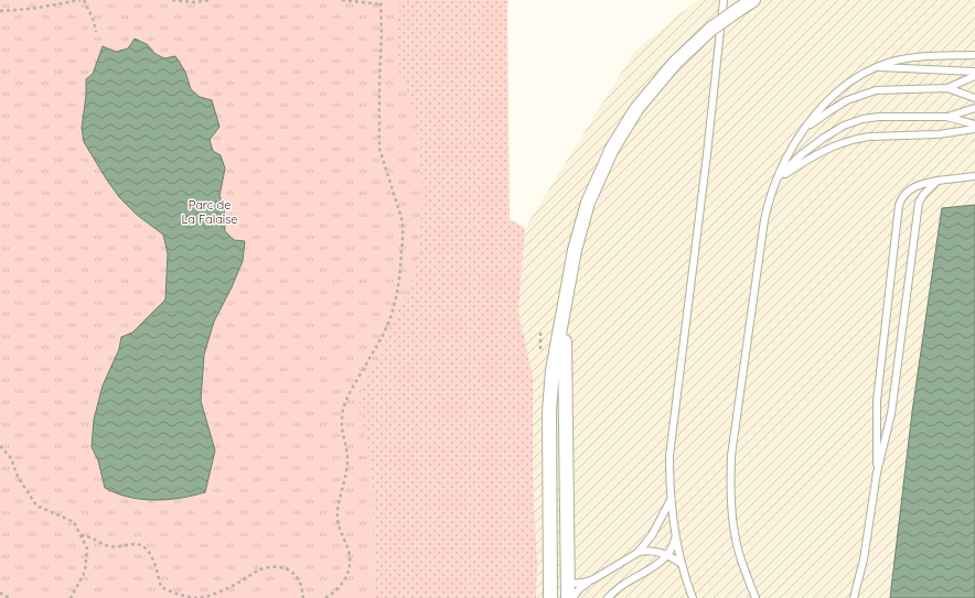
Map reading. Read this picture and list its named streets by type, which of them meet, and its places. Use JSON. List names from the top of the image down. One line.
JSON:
{"parks":["Parc de La Falaise"]}
